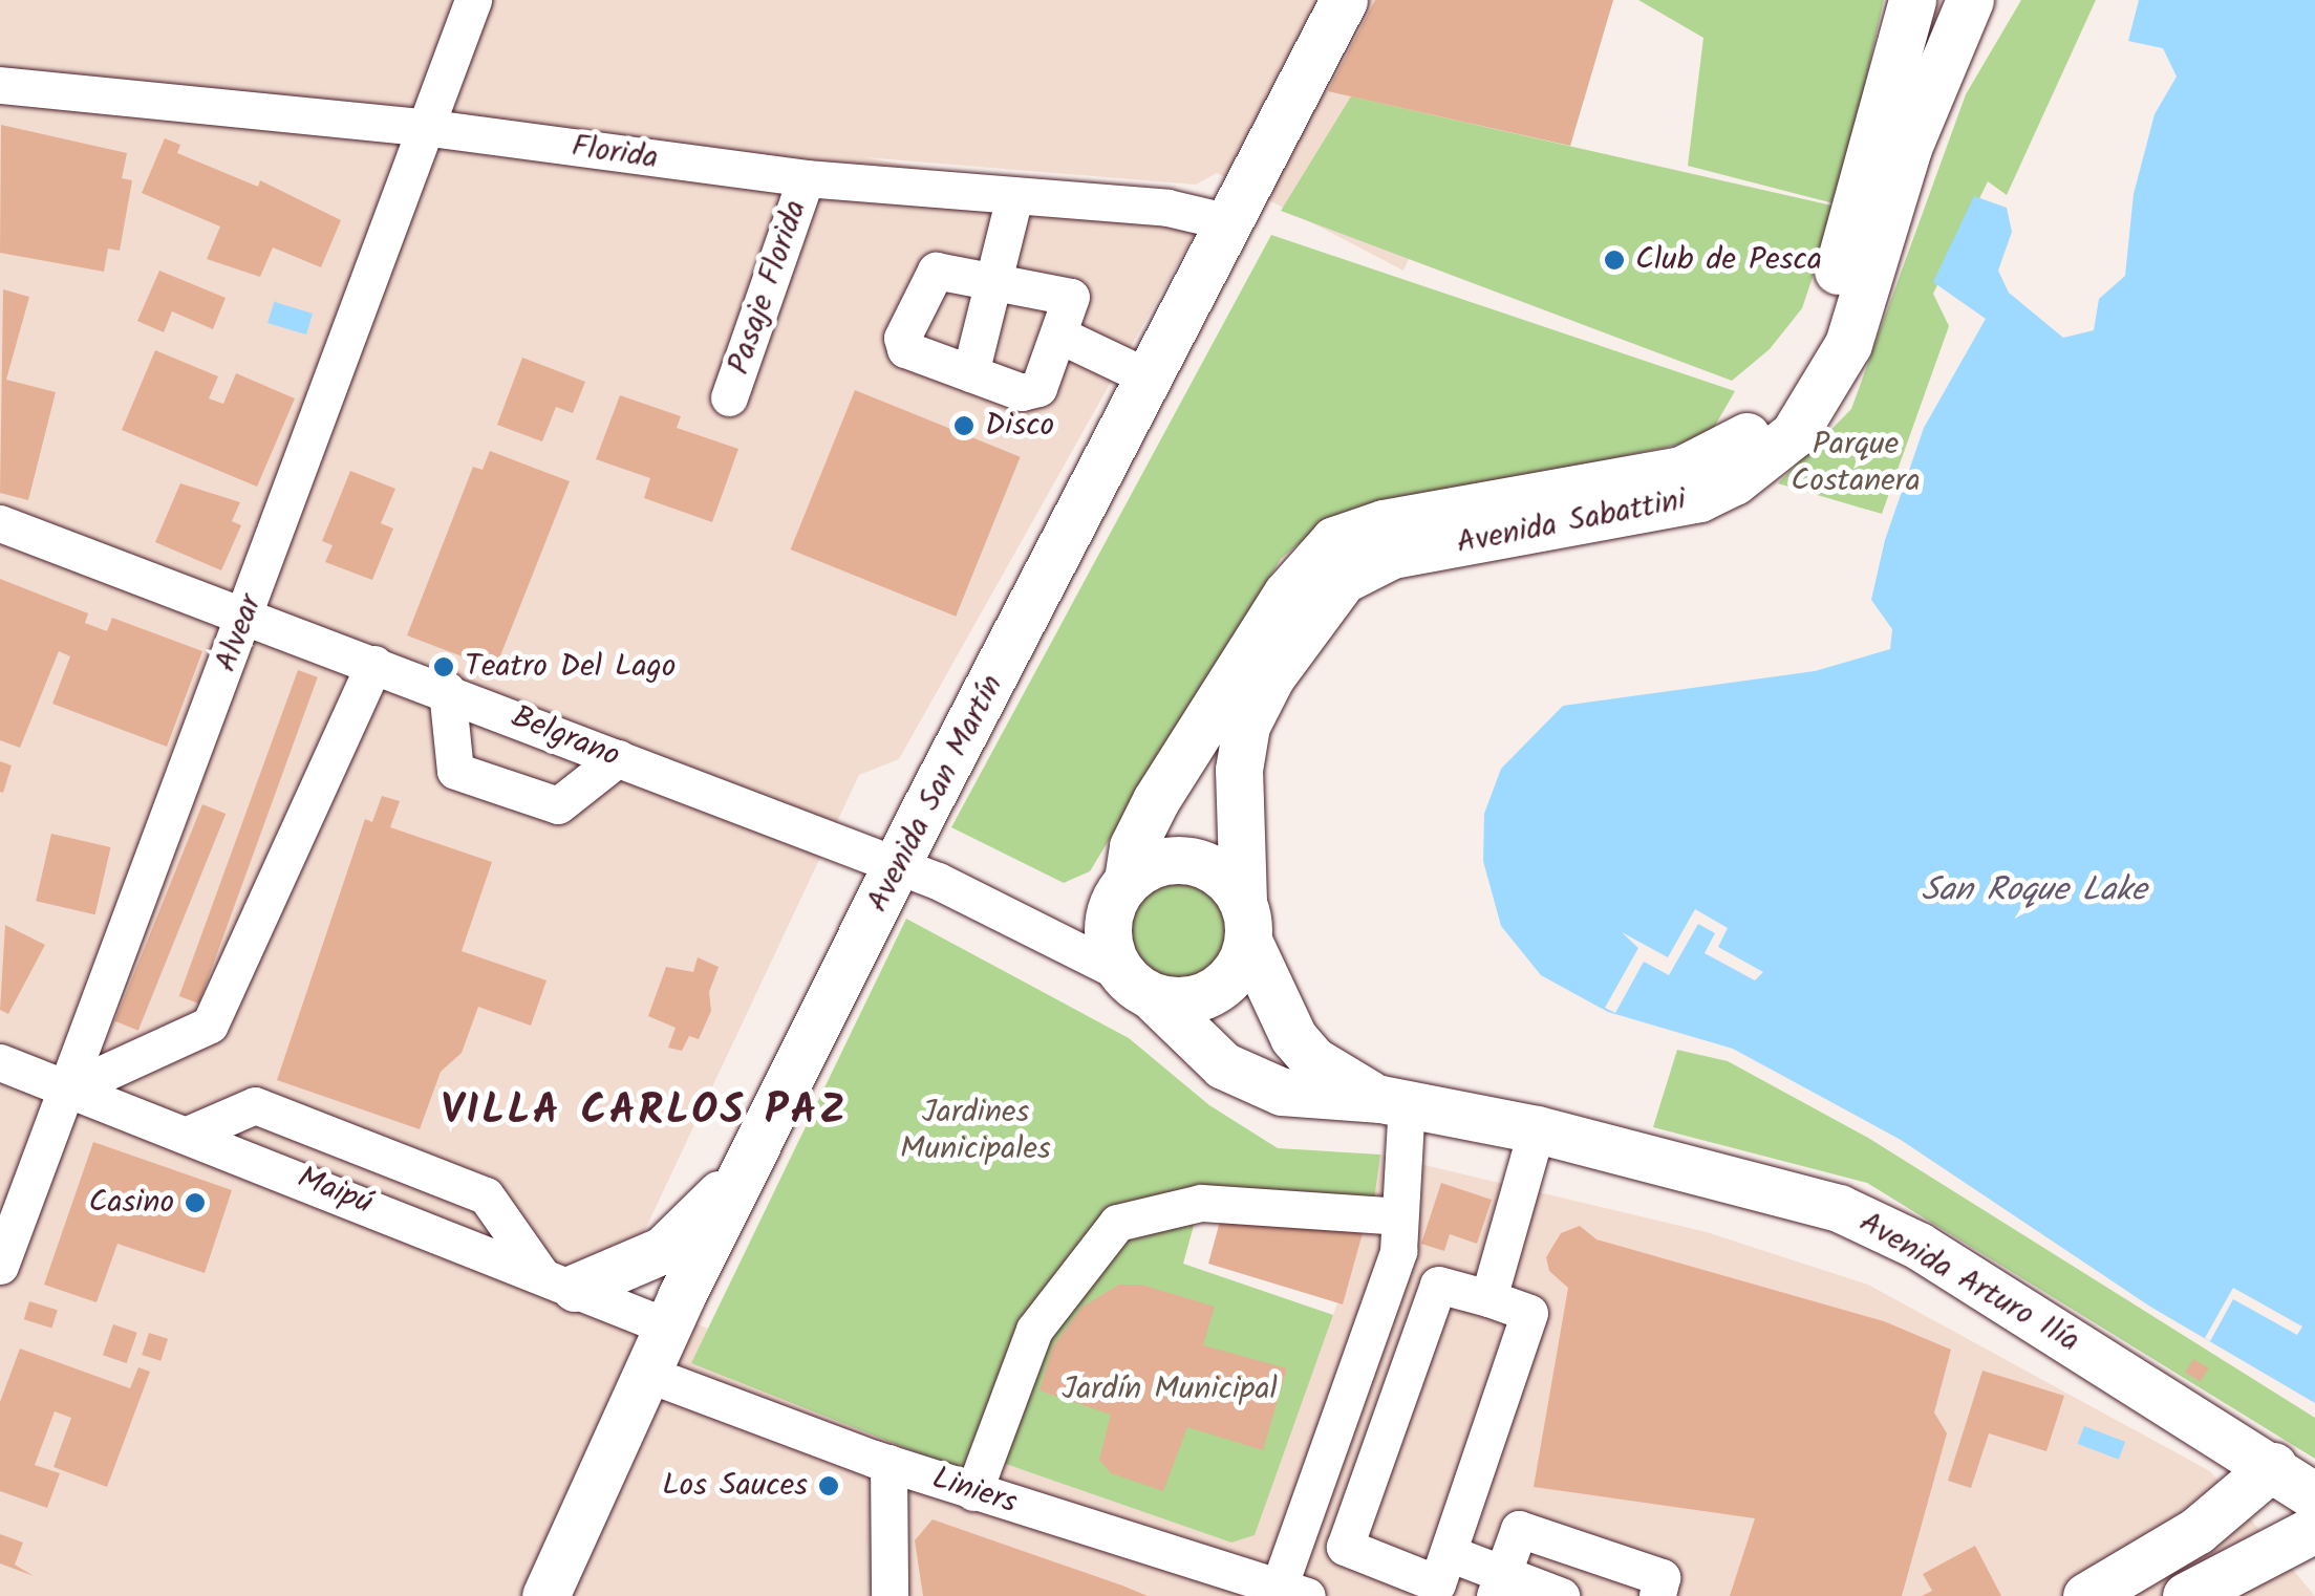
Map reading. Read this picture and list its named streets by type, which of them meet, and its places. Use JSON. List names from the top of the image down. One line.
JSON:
{"streets":{"main road":["Avenida Sabattini","Avenida San Martín","Avenida Arturo Ilía"],"street":["Florida","Pasaje Florida","Alvear","Belgrano","Maipú","Liniers"]},"crossings":[["Florida","Pasaje Florida"],["Florida","Alvear"],["Florida","Avenida San Martín"],["Avenida Sabattini","Belgrano"],["Avenida Sabattini","Avenida Arturo Ilía"],["Alvear","Belgrano"],["Alvear","Maipú"],["Belgrano","Avenida San Martín"],["Avenida San Martín","Maipú"],["Avenida San Martín","Liniers"]],"districts":["VILLA CARLOS PAZ"],"water":["San Roque Lake"],"parks":["Parque Costanera","Jardines Municipales","Jardín Municipal"],"places":["Club de Pesca","Disco","Teatro Del Lago","Casino","Los Sauces"]}
